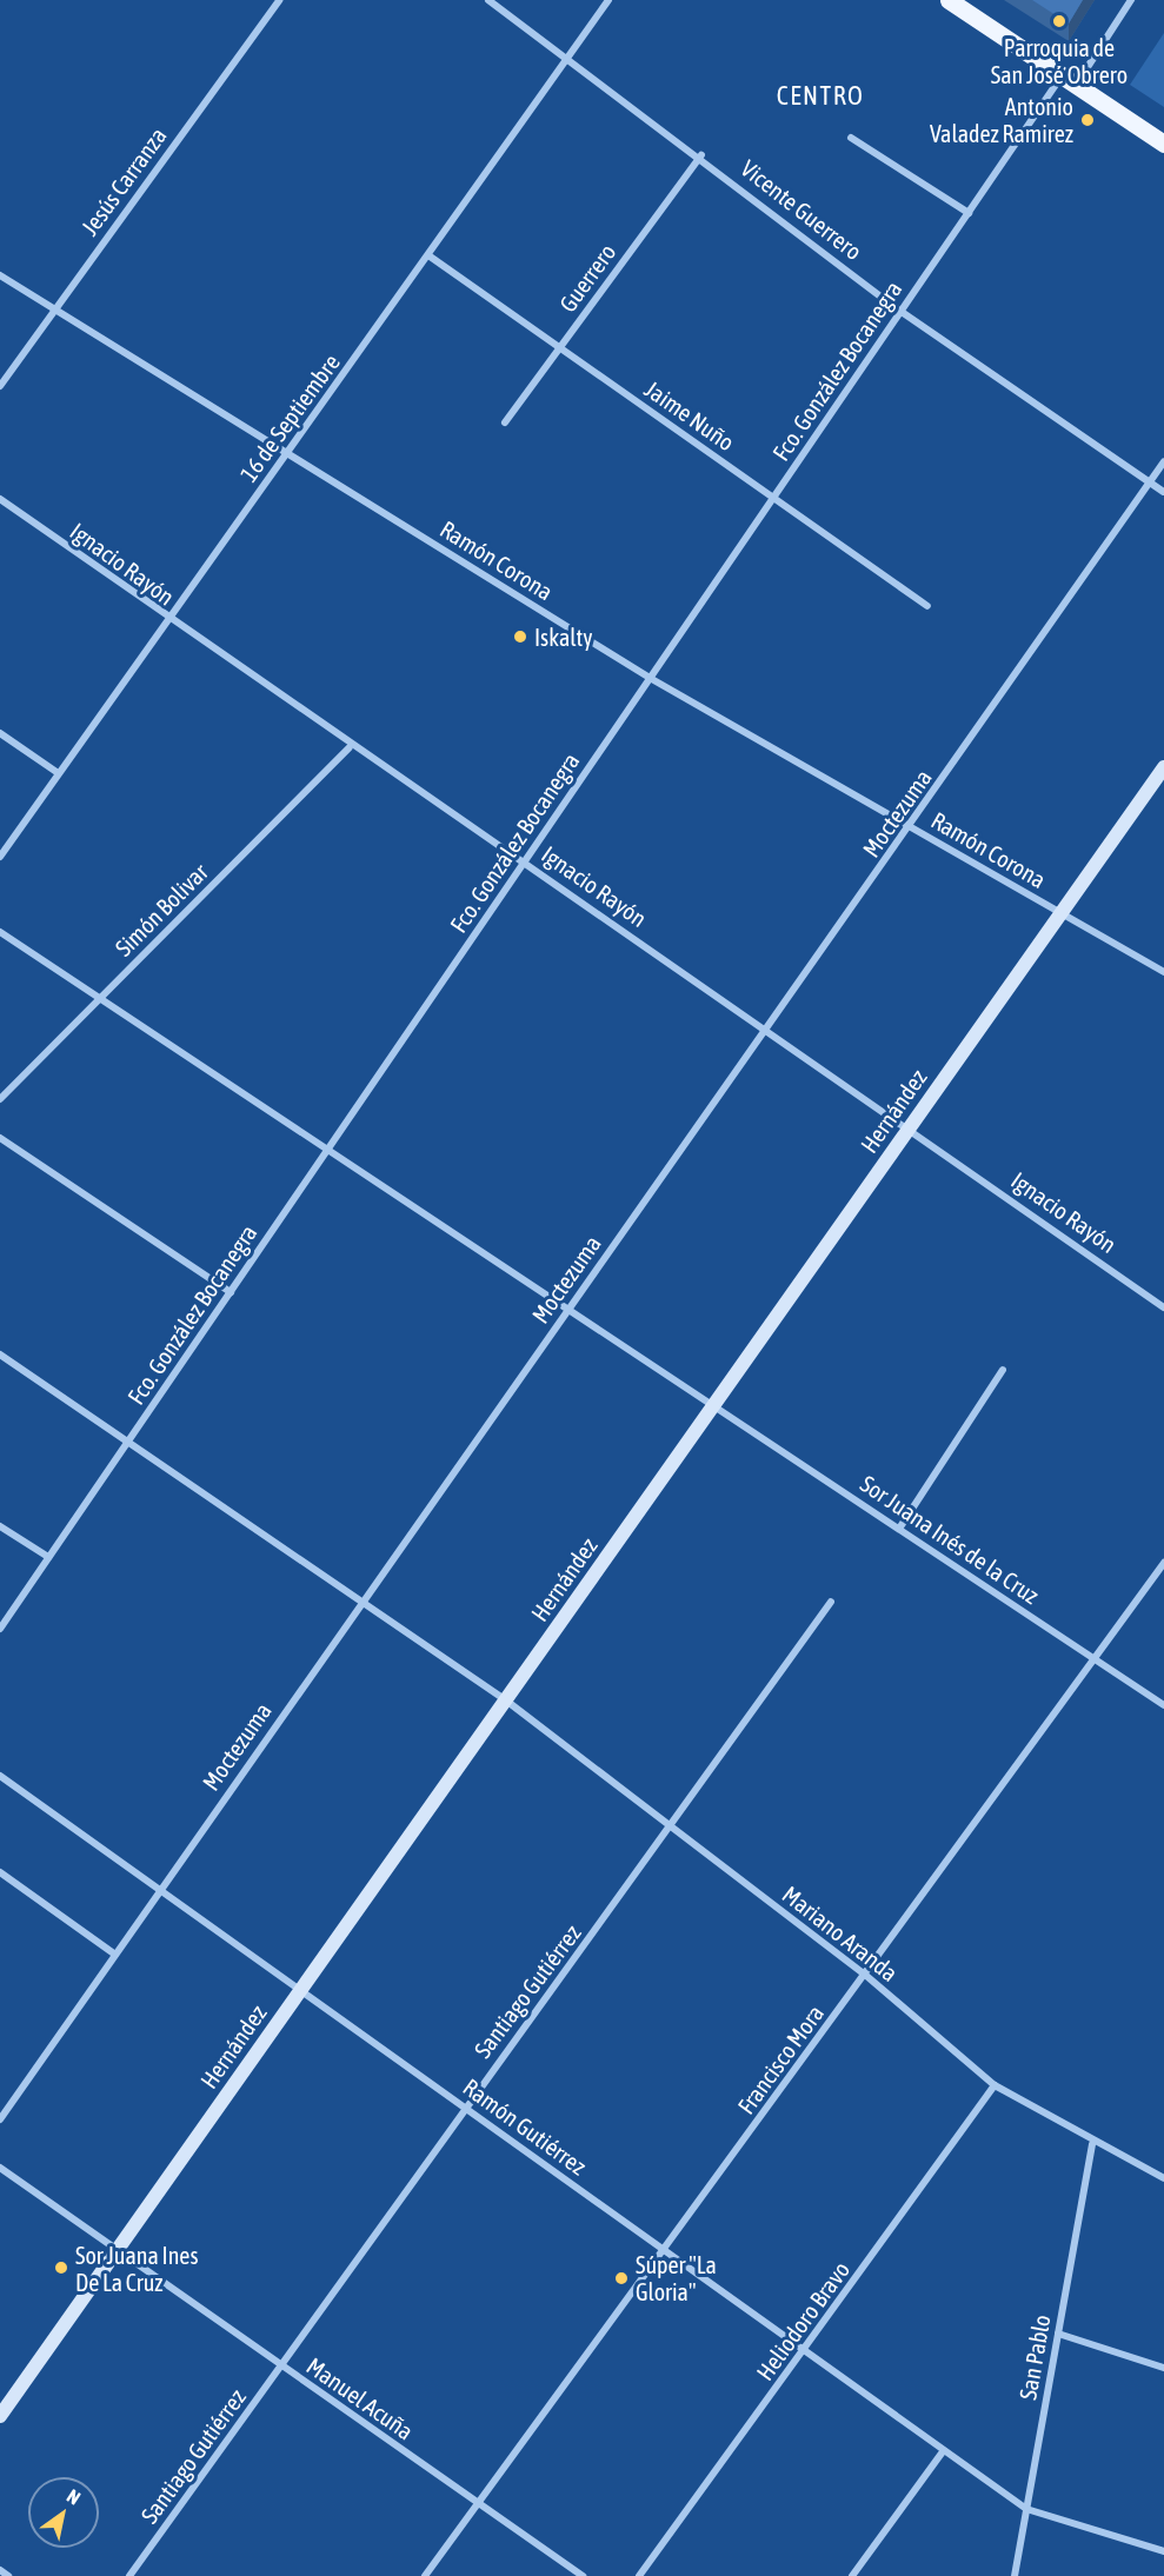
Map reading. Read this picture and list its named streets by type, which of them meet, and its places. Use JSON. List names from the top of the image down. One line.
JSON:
{"streets":{"street":["Jesús Carranza","Vicente Guerrero","Guerrero","Fco. González Bocanegra","Jaime Nuño","16 de Septiembre","Ramón Corona","Ignacio Rayón","Moctezuma","Simón Bolivar","Hernández","Sor Juana Inés de la Cruz","Mariano Aranda","Santiago Gutiérrez","Francisco Mora","Ramón Gutiérrez","Heliodoro Bravo","San Pablo","Manuel Acuña"]},"crossings":[["Jesús Carranza","Ramón Corona"],["Vicente Guerrero","Guerrero"],["Vicente Guerrero","Fco. González Bocanegra"],["Vicente Guerrero","16 de Septiembre"],["Vicente Guerrero","Moctezuma"],["Guerrero","Jaime Nuño"],["Fco. González Bocanegra","Jaime Nuño"],["Fco. González Bocanegra","Ramón Corona"],["Fco. González Bocanegra","Ignacio Rayón"],["Fco. González Bocanegra","Sor Juana Inés de la Cruz"],["Fco. González Bocanegra","Mariano Aranda"],["Jaime Nuño","16 de Septiembre"],["16 de Septiembre","Ramón Corona"],["16 de Septiembre","Ignacio Rayón"],["Ramón Corona","Moctezuma"],["Ramón Corona","Hernández"],["Ignacio Rayón","Moctezuma"],["Ignacio Rayón","Simón Bolivar"],["Ignacio Rayón","Hernández"],["Moctezuma","Sor Juana Inés de la Cruz"],["Moctezuma","Mariano Aranda"],["Moctezuma","Ramón Gutiérrez"],["Simón Bolivar","Sor Juana Inés de la Cruz"],["Hernández","Sor Juana Inés de la Cruz"],["Hernández","Mariano Aranda"],["Hernández","Ramón Gutiérrez"],["Hernández","Manuel Acuña"],["Sor Juana Inés de la Cruz","Francisco Mora"],["Mariano Aranda","Santiago Gutiérrez"],["Mariano Aranda","Francisco Mora"],["Mariano Aranda","Heliodoro Bravo"],["Mariano Aranda","San Pablo"],["Santiago Gutiérrez","Ramón Gutiérrez"],["Santiago Gutiérrez","Manuel Acuña"],["Francisco Mora","Ramón Gutiérrez"],["Francisco Mora","Manuel Acuña"],["Ramón Gutiérrez","Heliodoro Bravo"],["Ramón Gutiérrez","San Pablo"]],"districts":["CENTRO"],"places":["Parroquia de San José Obrero","Antonio Valadez Ramirez","Iskalty","Sor Juana Ines De La Cruz","Súper \"La Gloria\""],"north":"top right"}
